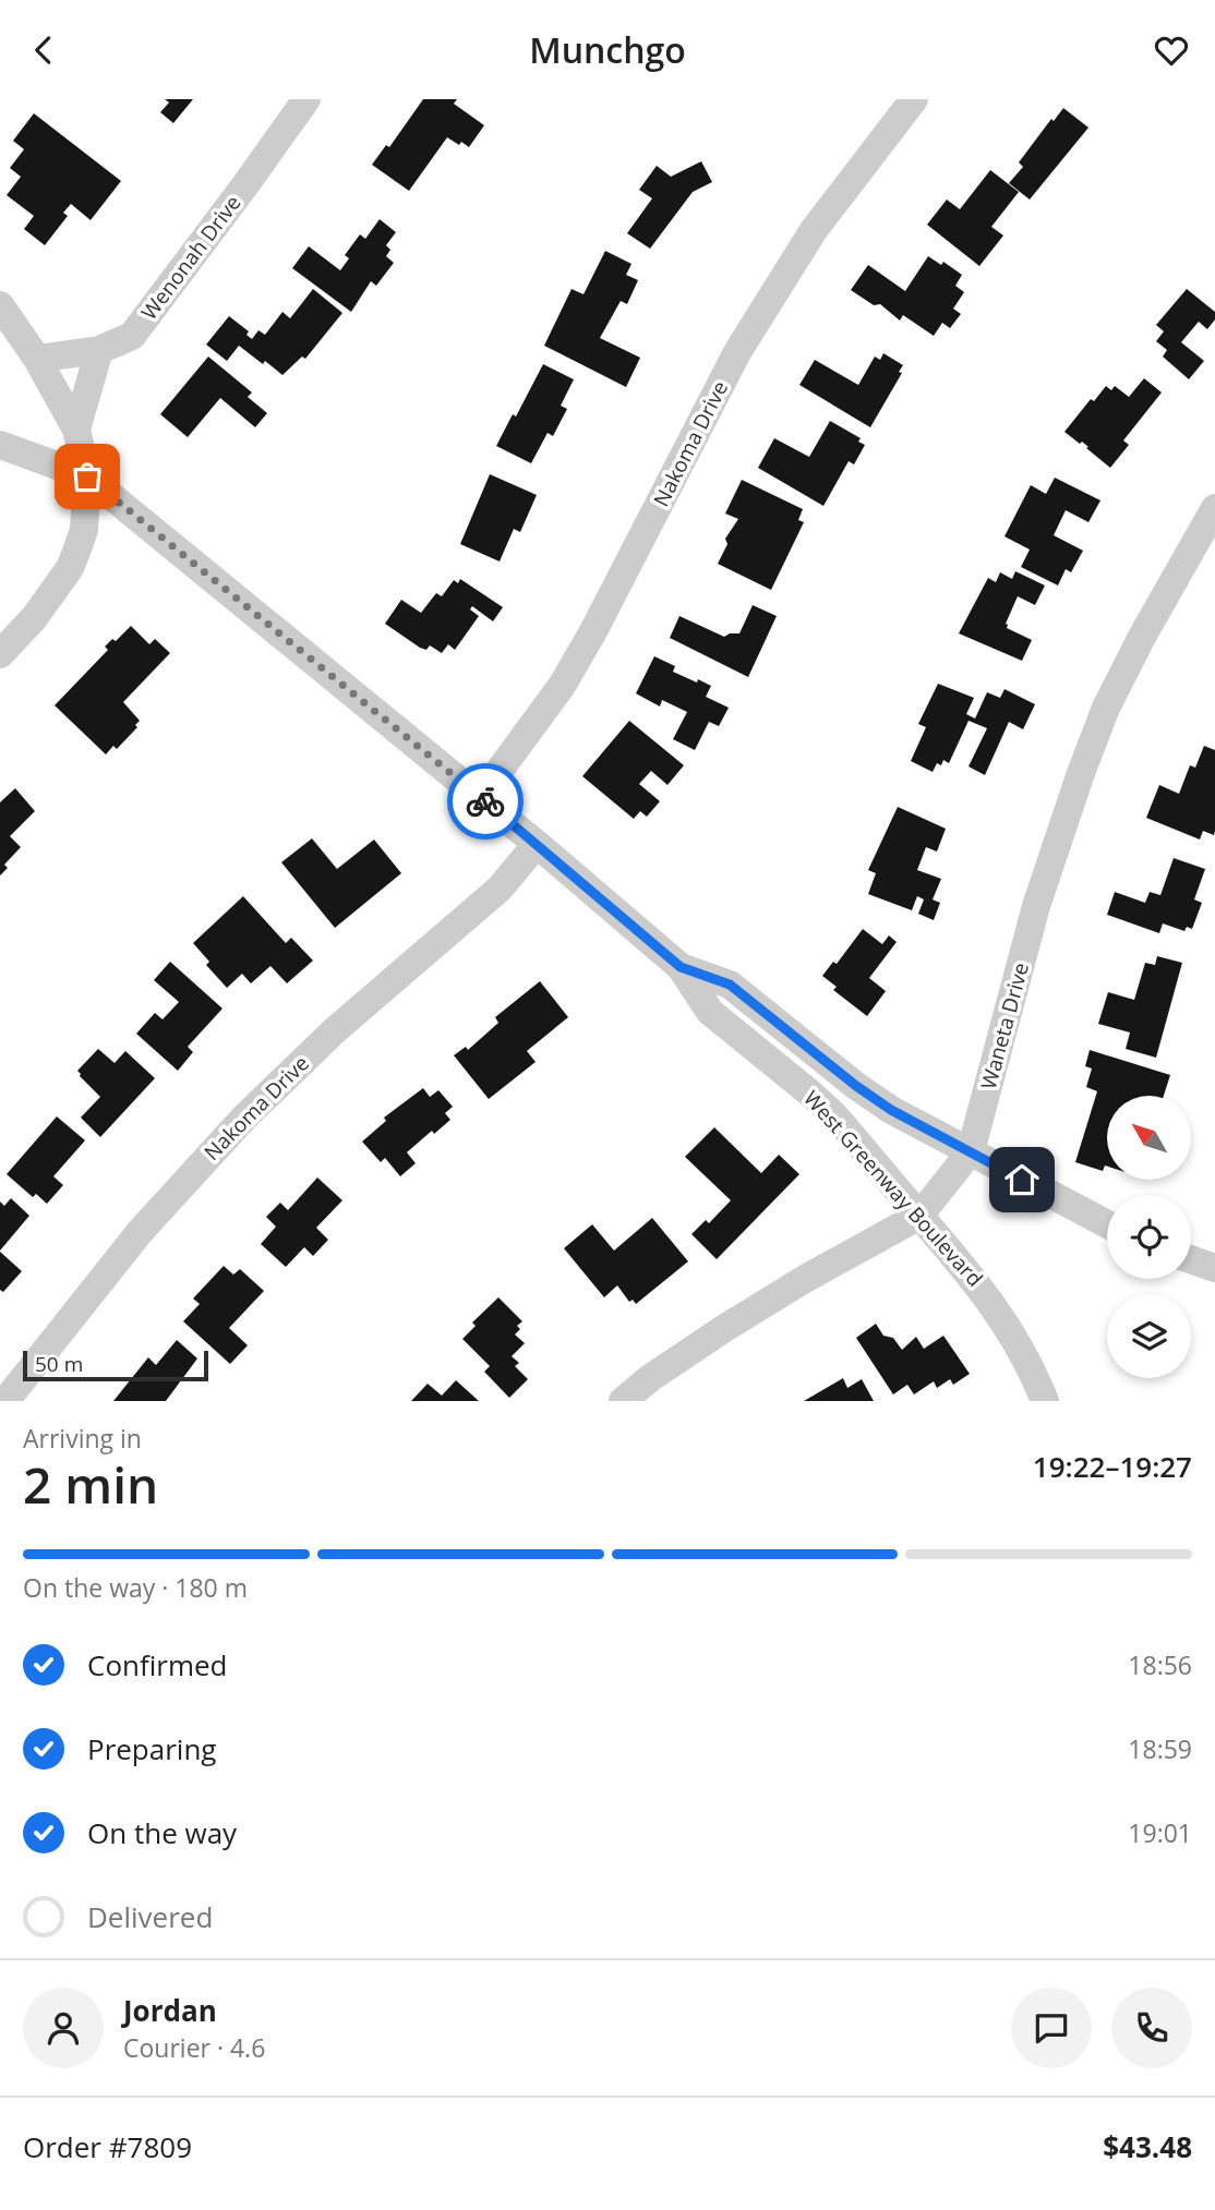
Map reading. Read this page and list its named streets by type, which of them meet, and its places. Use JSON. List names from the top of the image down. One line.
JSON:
{"streets":{"street":["Wenonah Drive","Nakoma Drive","Waneta Drive","West Greenway Boulevard"]},"crossings":[["Waneta Drive","West Greenway Boulevard"]],"scale_bar":"50 m","north":"top left","page":{"header":"Munchgo","scale":"50 m","heading":["2 min","Arriving in","19:22–19:27"],"panel":["Jordan","Courier · 4.6","Order #7809","$43.48"],"bar":"On the way · 180 m","list":[["Confirmed","18:56"],["Preparing","18:59"],["On the way","19:01"],"Delivered"]}}
